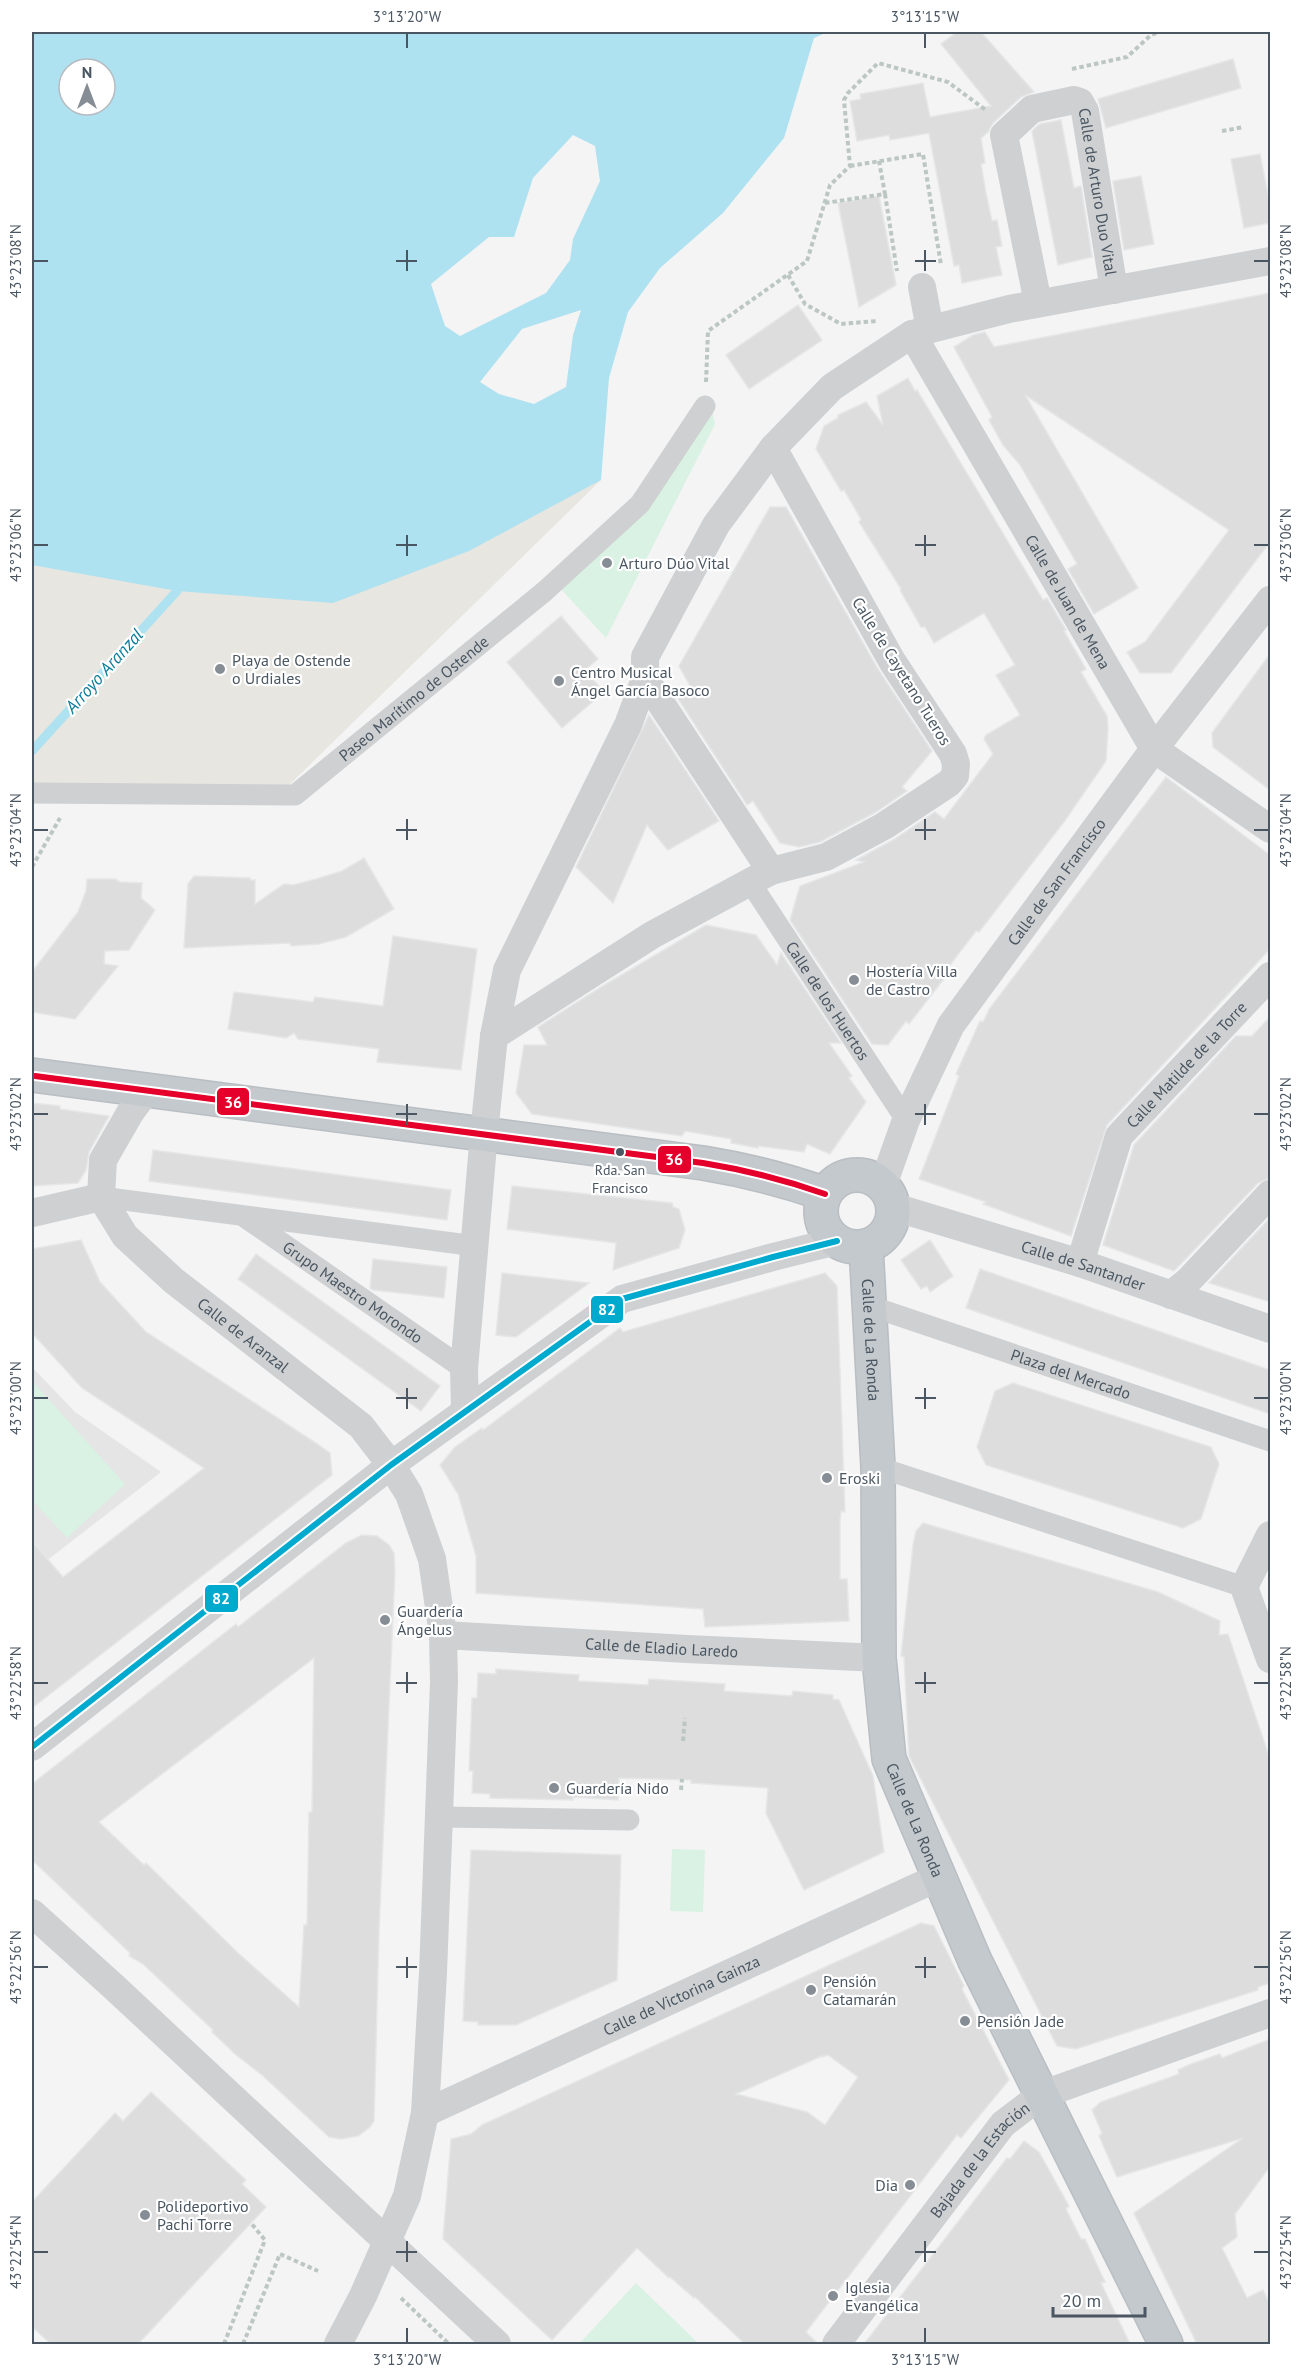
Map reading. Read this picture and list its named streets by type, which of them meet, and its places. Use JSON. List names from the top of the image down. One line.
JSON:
{"streets":{"highway":["Calle de La Ronda"],"street":["Calle de Arturo Duo Vital","Calle de Juan de Mena","Calle de Cayetano Tueros","Paseo Marítimo de Ostende","Calle de San Francisco","Calle de los Huertos","Calle Matilde de la Torre","Calle de Santander","Grupo Maestro Morondo","Calle de Aranzal","Plaza del Mercado","Calle de Eladio Laredo","Calle de Victorina Gainza","Bajada de la Estación"]},"crossings":[["Calle de Juan de Mena","Calle de San Francisco"],["Calle de Cayetano Tueros","Calle de los Huertos"],["Calle de San Francisco","Calle de los Huertos"],["Calle de San Francisco","Calle de Santander"],["Calle de San Francisco","Calle de La Ronda"],["Calle Matilde de la Torre","Calle de Santander"],["Calle de Santander","Calle de La Ronda"],["Grupo Maestro Morondo","Calle de Aranzal"],["Calle de Aranzal","Calle de Eladio Laredo"],["Calle de Aranzal","Calle de Victorina Gainza"],["Calle de La Ronda","Plaza del Mercado"],["Calle de La Ronda","Calle de Eladio Laredo"],["Calle de La Ronda","Calle de Victorina Gainza"],["Calle de La Ronda","Bajada de la Estación"]],"water":["Arroyo Aranzal"],"places":["Arturo Dúo Vital","Playa de Ostende o Urdiales","Centro Musical Ángel García Basoco","Hostería Villa de Castro","Rda. San Francisco","Eroski","Guardería Ángelus","Guardería Nido","Pensión Catamarán","Pensión Jade","Dia","Polideportivo Pachi Torre","Iglesia Evangélica"],"lines":["transit line 36","transit line 82"],"scale_bar":"20 m","north":"top","coordinates":["3°13'20\"W","3°13'15\"W","43°23'08\"N","43°23'06\"N","43°23'04\"N","43°23'02\"N","43°23'00\"N","43°22'58\"N","43°22'56\"N","43°22'54\"N"]}
